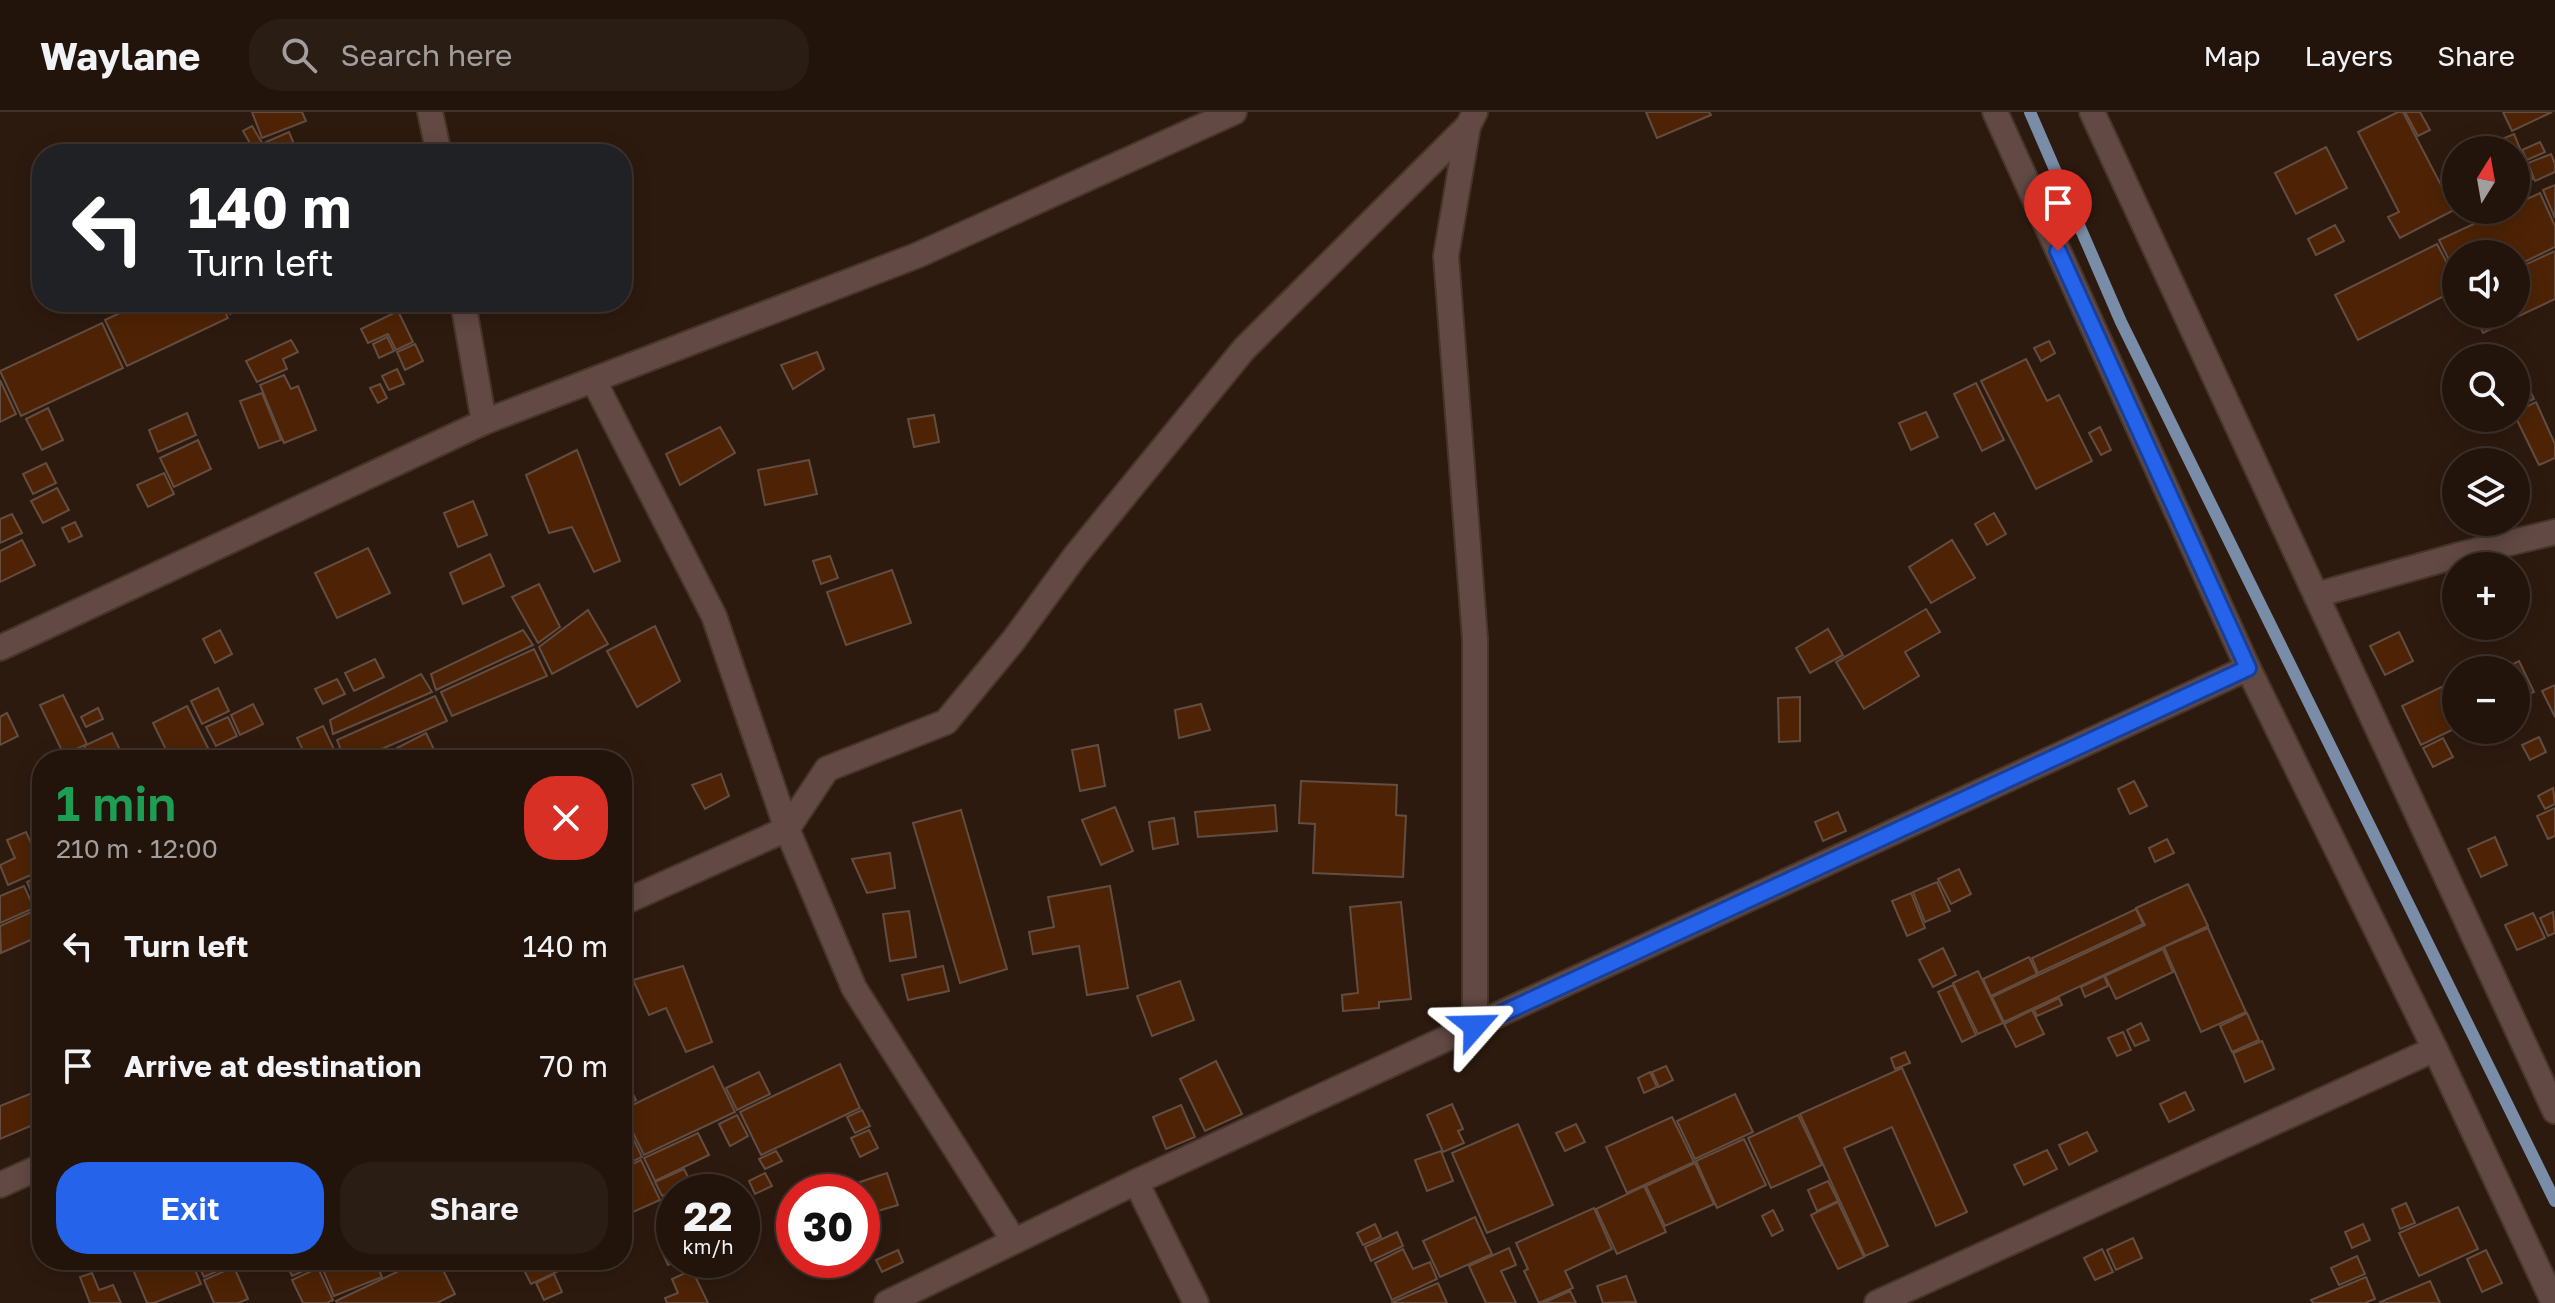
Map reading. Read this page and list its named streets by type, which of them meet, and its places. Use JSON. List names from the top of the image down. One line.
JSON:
{"north":"top","page":{"header":"Waylane","search":"Search here","nav":["Map","Layers","Share"],"map_buttons":["+","−"],"turn":["140 m","Turn left"],"heading":["1 min","210 m · 12:00"],"list":[{"name":"Turn left","value":"140 m"},{"name":"Arrive at destination","value":"70 m"}],"buttons":["Exit","Share"],"speed":"22 km/h","limit":"30"}}
